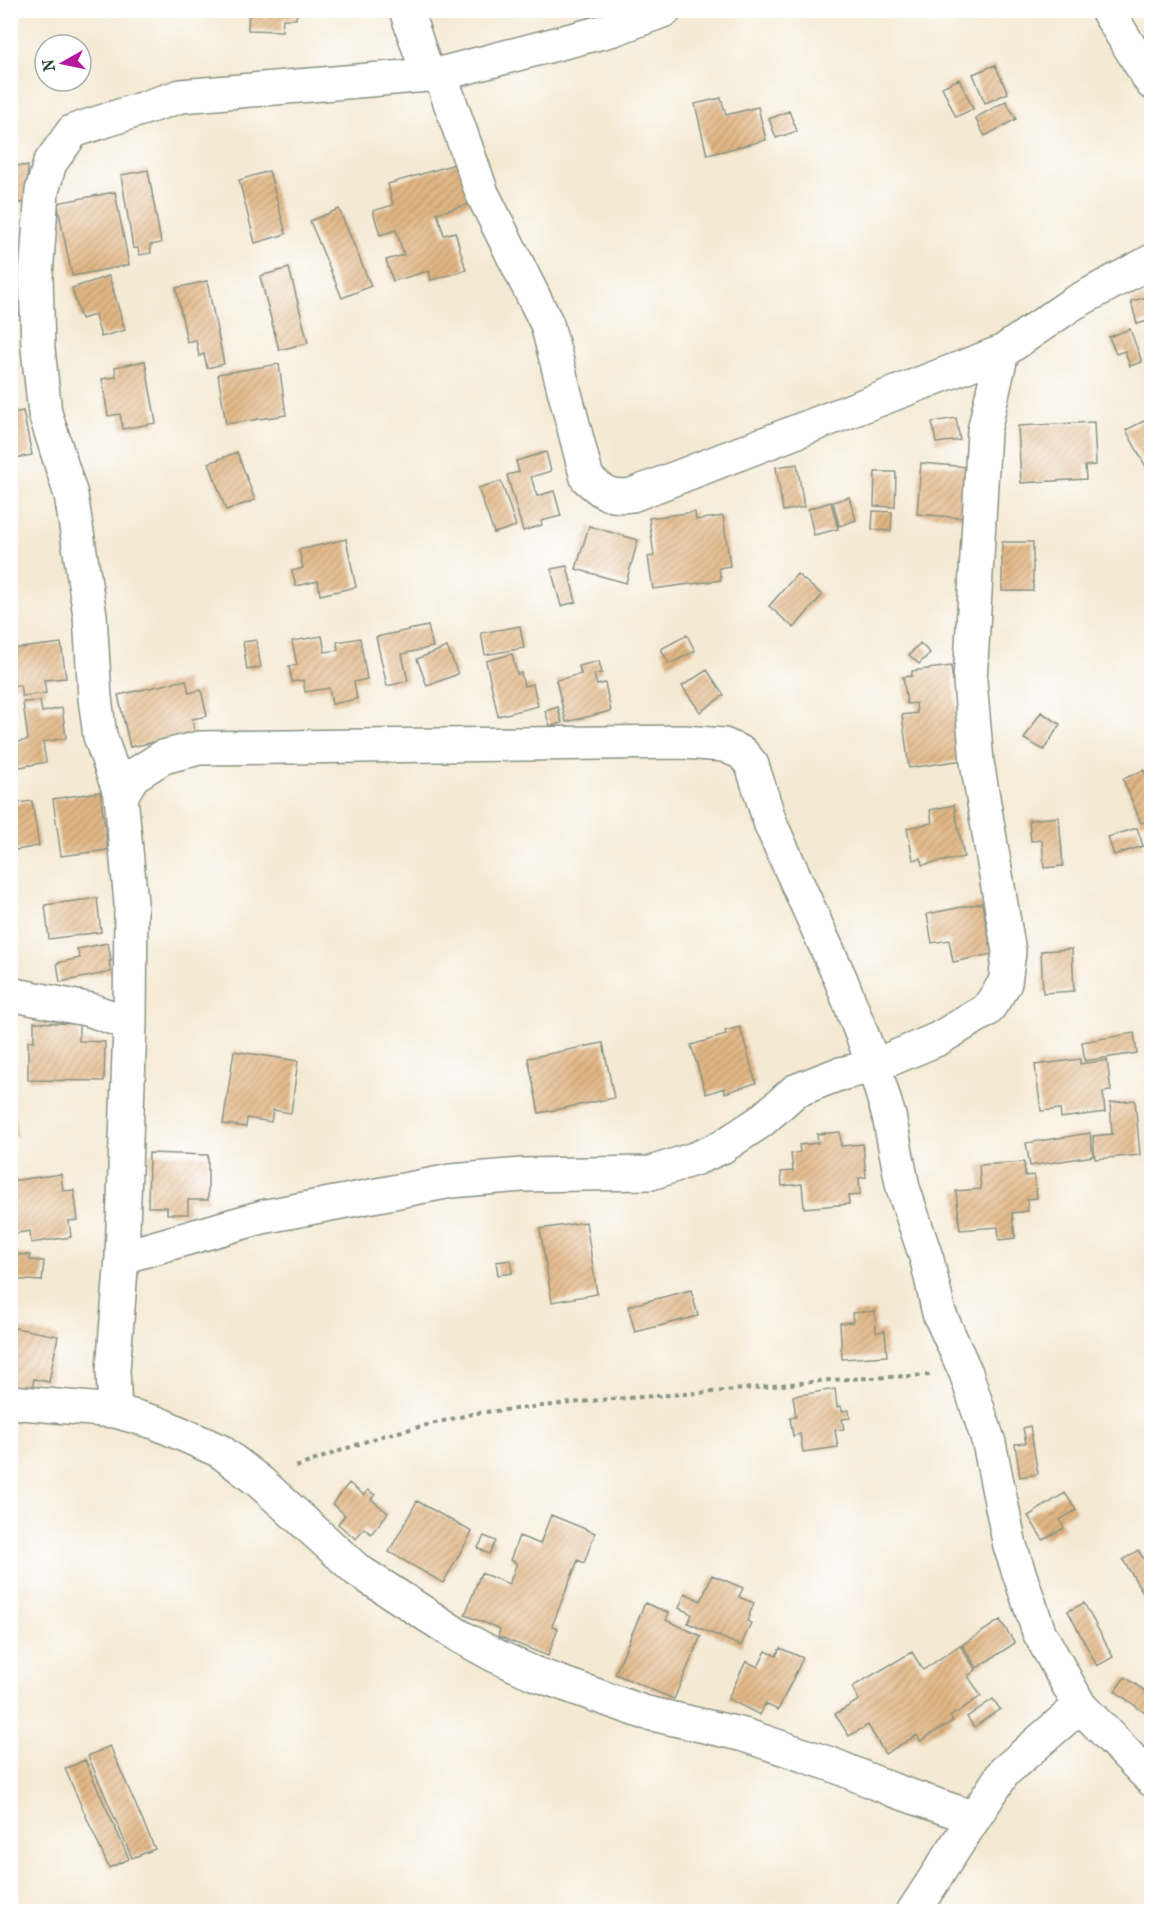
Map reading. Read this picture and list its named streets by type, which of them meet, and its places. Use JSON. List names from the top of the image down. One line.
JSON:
{"north":"left"}
